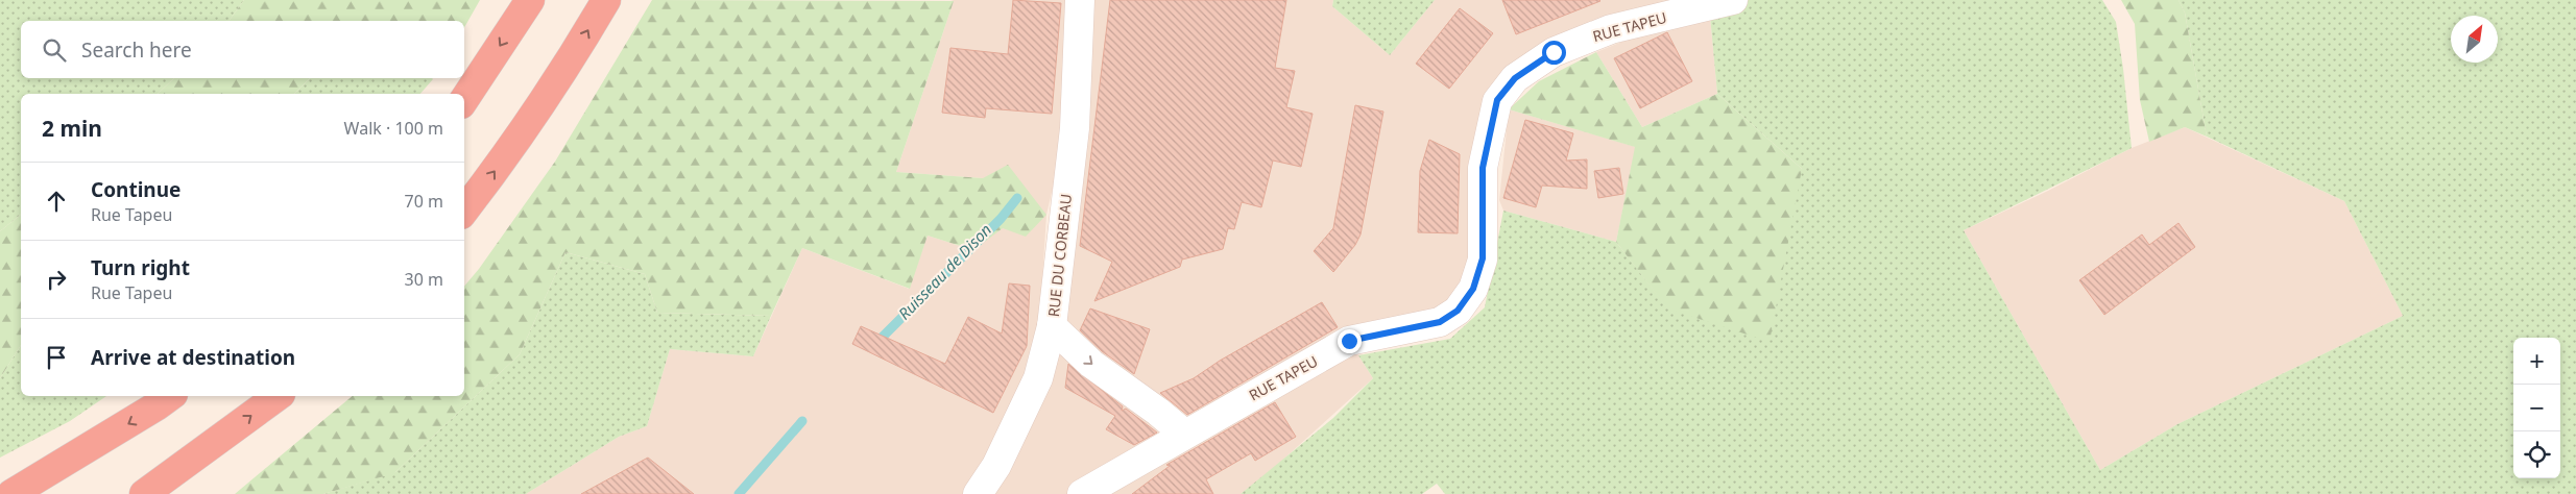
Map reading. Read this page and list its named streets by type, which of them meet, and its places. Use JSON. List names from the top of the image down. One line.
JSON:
{"streets":{"street":["RUE TAPEU","RUE DU CORBEAU"]},"water":["Ruisseau de Dison"],"north":"top right","page":{"search":"Search here","heading":["2 min","Walk · 100 m"],"list":[["Continue","Rue Tapeu","70 m"],["Turn right","Rue Tapeu","30 m"],"Arrive at destination"],"map_buttons":["+","−"]}}
